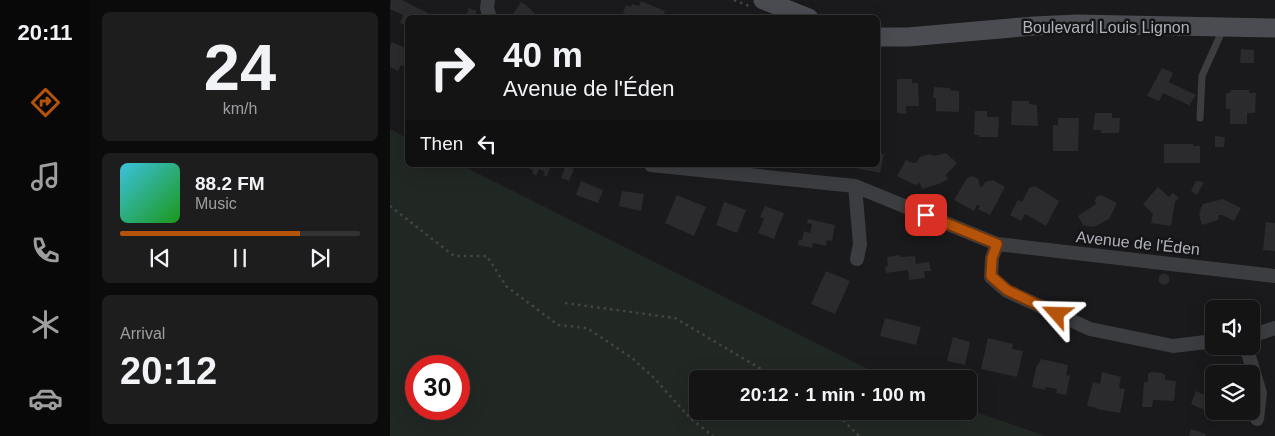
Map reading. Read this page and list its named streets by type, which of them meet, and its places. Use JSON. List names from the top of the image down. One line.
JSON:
{"streets":{"main road":["Boulevard Louis Lignon"],"street":["Avenue de l'Éden"]},"page":{"tabs":"20:11","tile":[["24","km/h"],["Arrival","20:12"]],"turn":["40 m","Avenue de l'Éden"],"then":"Then","song":["88.2 FM","Music"],"limit":"30","trip":"20:12 · 1 min · 100 m"}}
